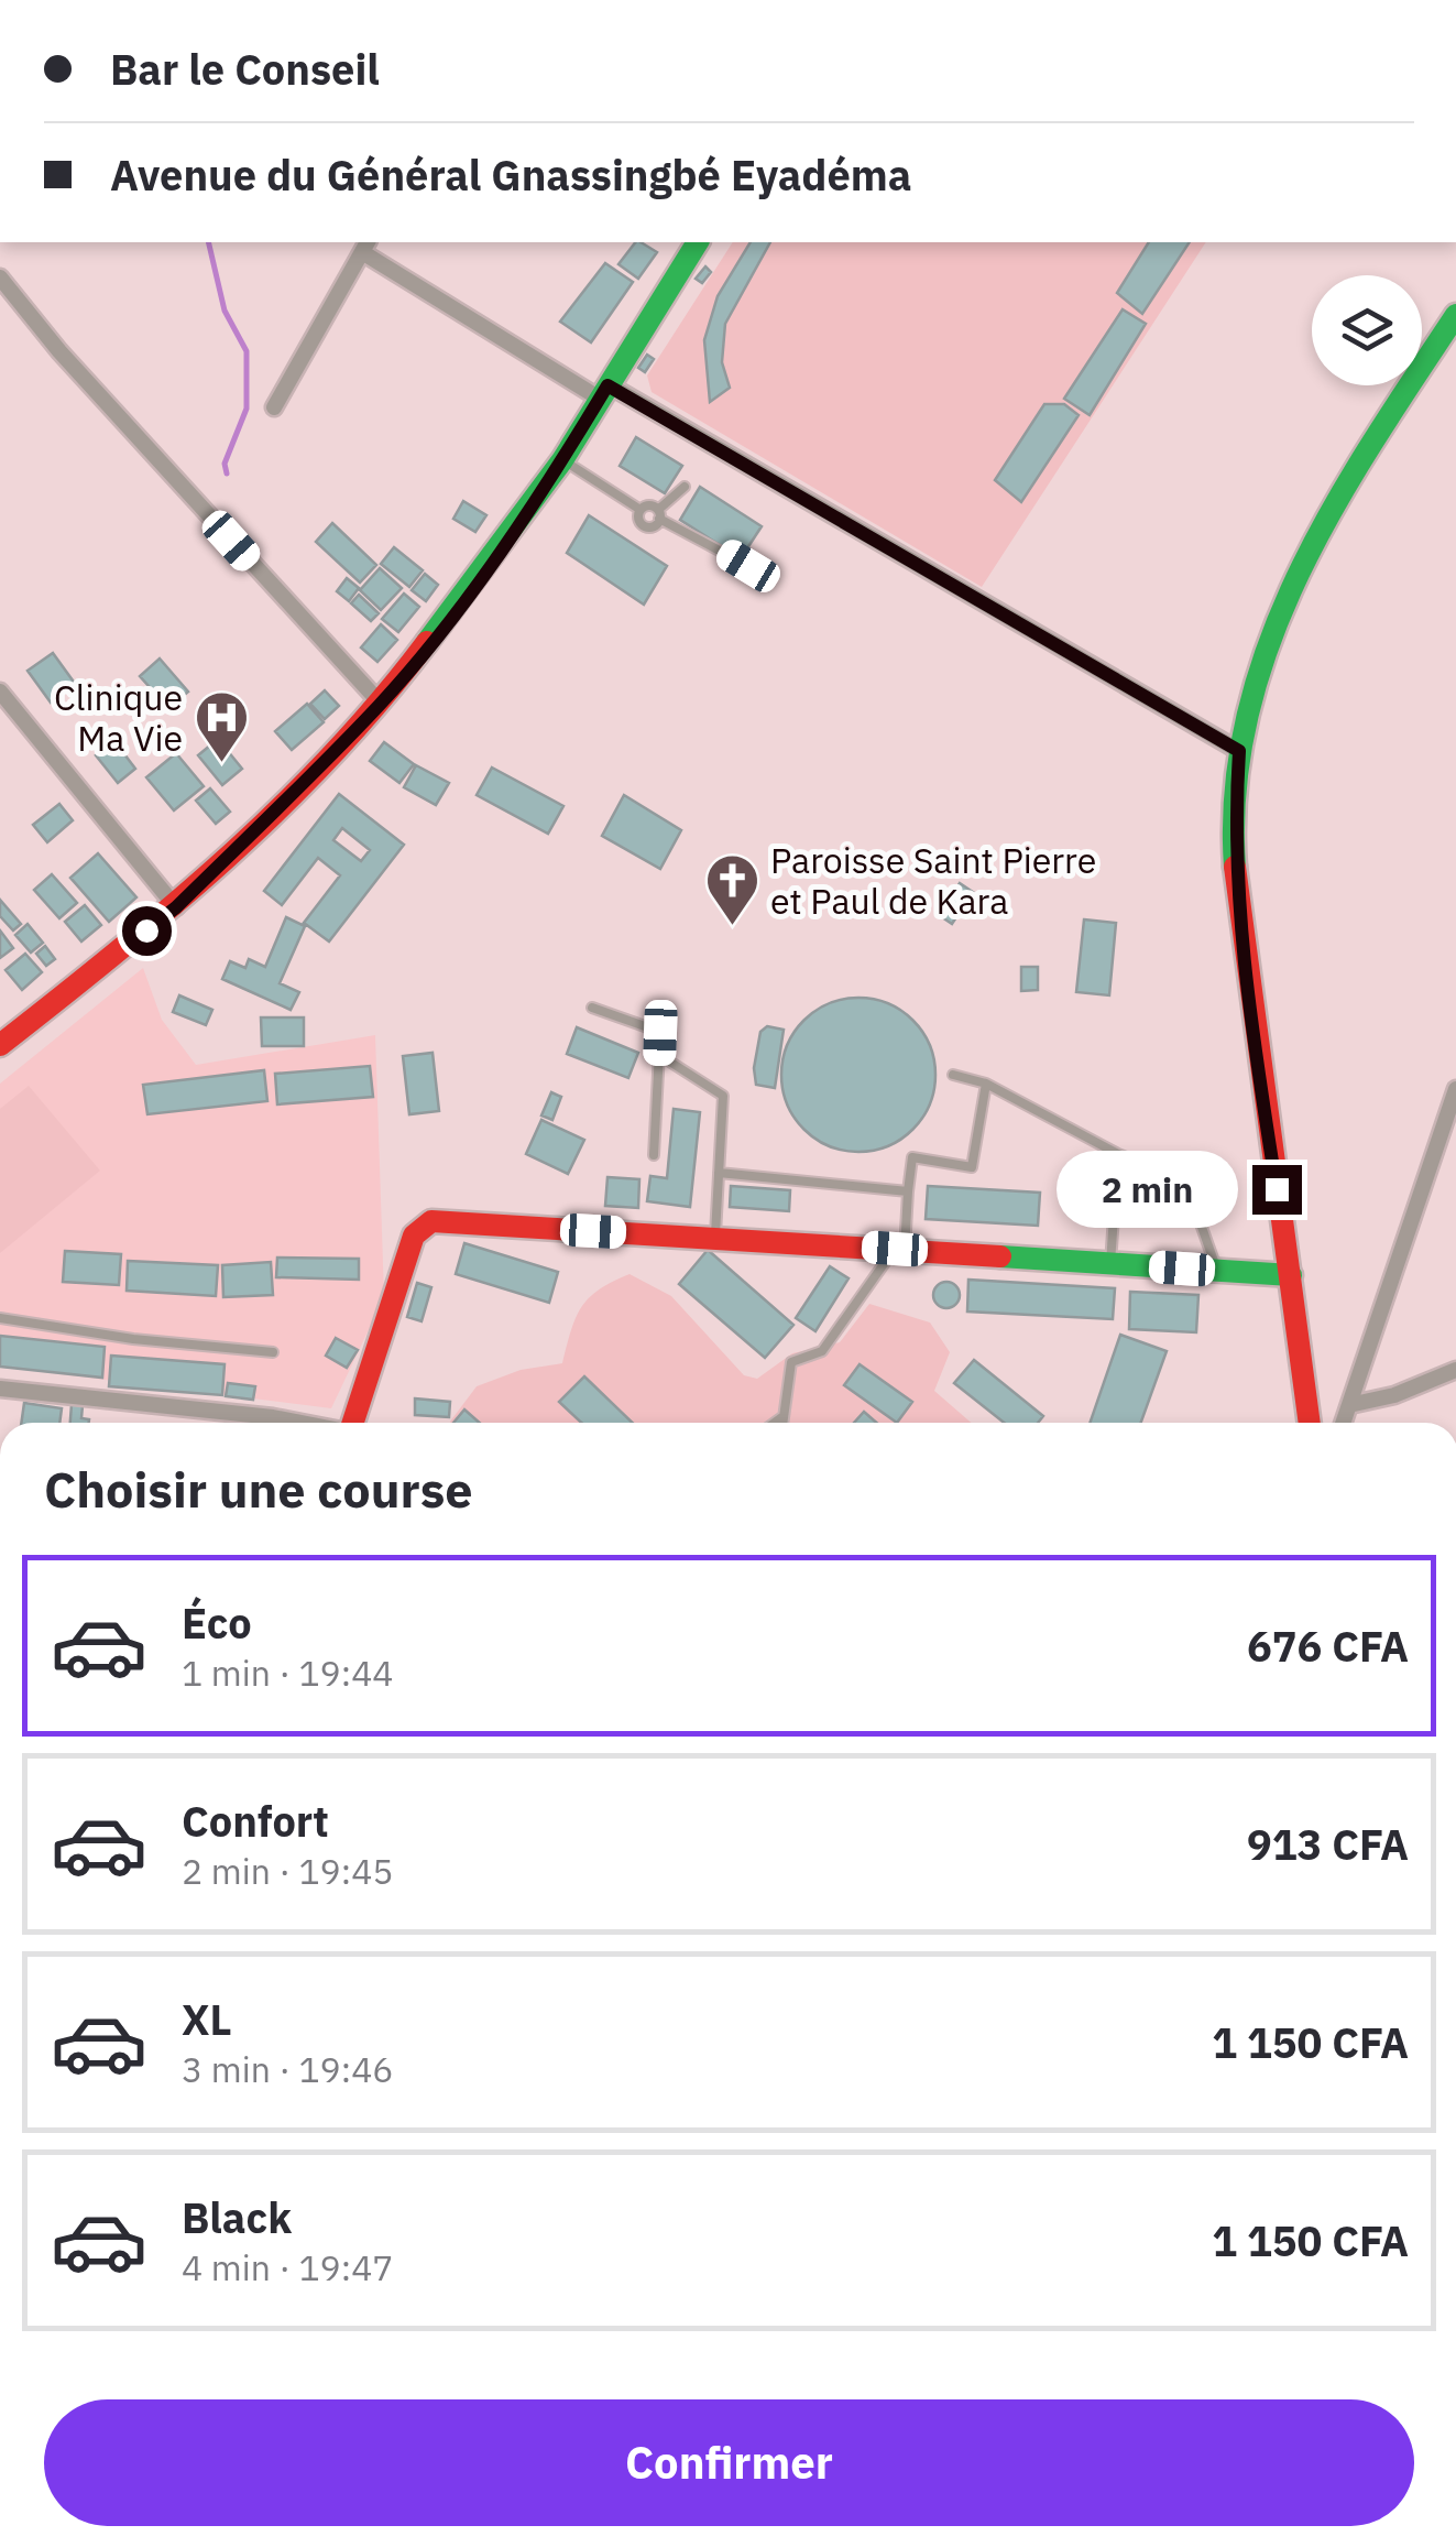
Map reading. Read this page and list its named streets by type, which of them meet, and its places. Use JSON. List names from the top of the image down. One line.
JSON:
{"places":{"hospital":["Clinique Ma Vie"],"church":["Paroisse Saint Pierre et Paul de Kara"]},"page":{"banner":["Bar le Conseil","Avenue du Général Gnassingbé Eyadéma"],"bubble":"2 min","heading":"Choisir une course","list":[{"name":"Éco","note":"1 min · 19:44","value":"676 CFA"},{"name":"Confort","note":"2 min · 19:45","value":"913 CFA"},{"name":"XL","note":"3 min · 19:46","value":"1 150 CFA"},{"name":"Black","note":"4 min · 19:47","value":"1 150 CFA"}],"buttons":"Confirmer"}}
